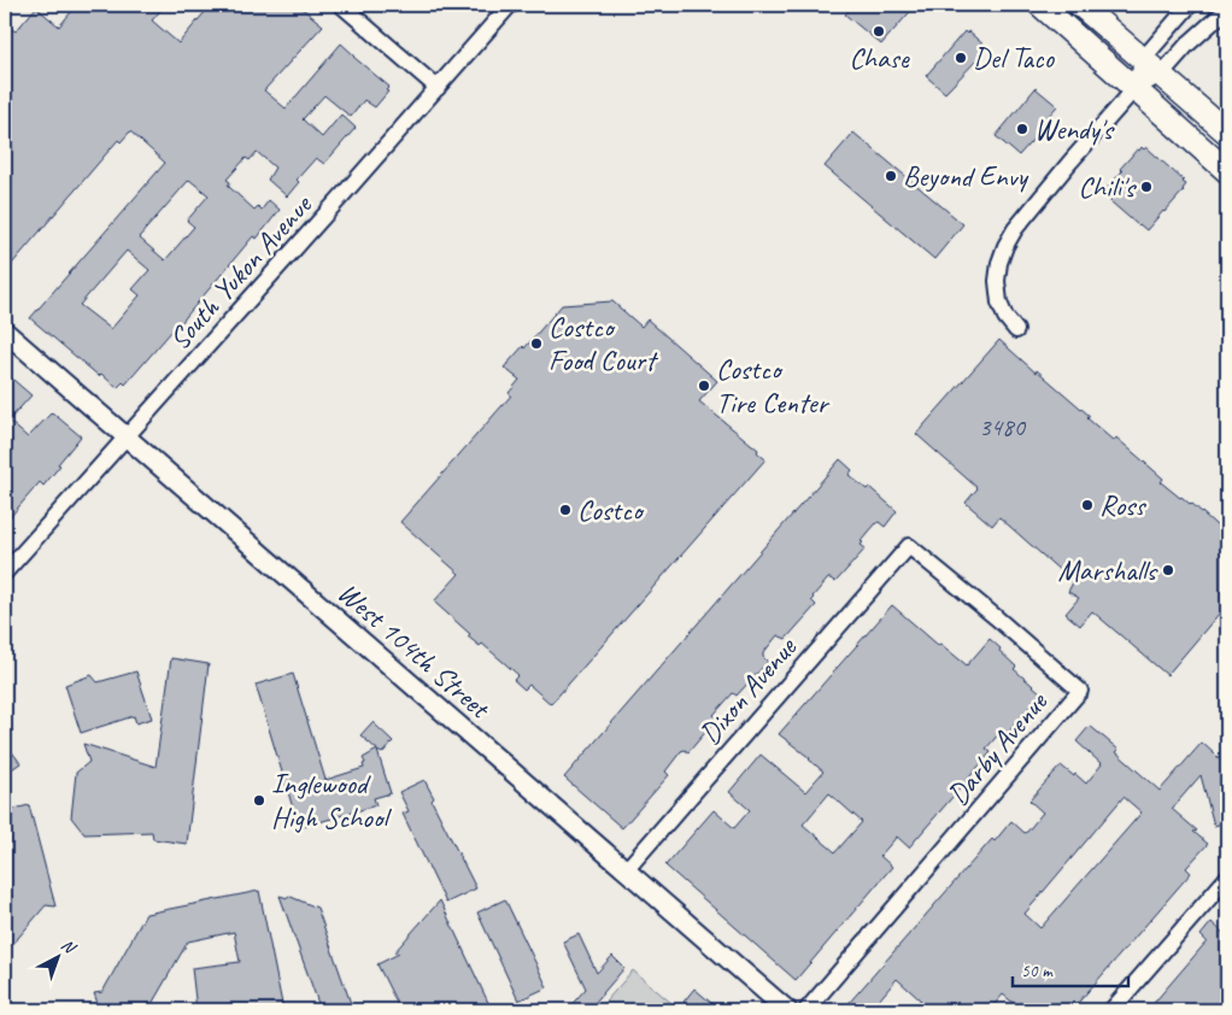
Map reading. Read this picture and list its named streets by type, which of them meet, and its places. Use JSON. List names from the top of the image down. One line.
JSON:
{"streets":{"street":["South Yukon Avenue","West 104th Street","Dixon Avenue","Darby Avenue"]},"crossings":[["South Yukon Avenue","West 104th Street"],["West 104th Street","Dixon Avenue"],["Dixon Avenue","Darby Avenue"]],"places":["Chase","Del Taco","Wendy's","Beyond Envy","Chili's","Costco Food Court","Costco Tire Center","Ross","Costco","Marshalls","Inglewood High School"],"house_numbers":["3480"],"scale_bar":"50 m","north":"top right"}
